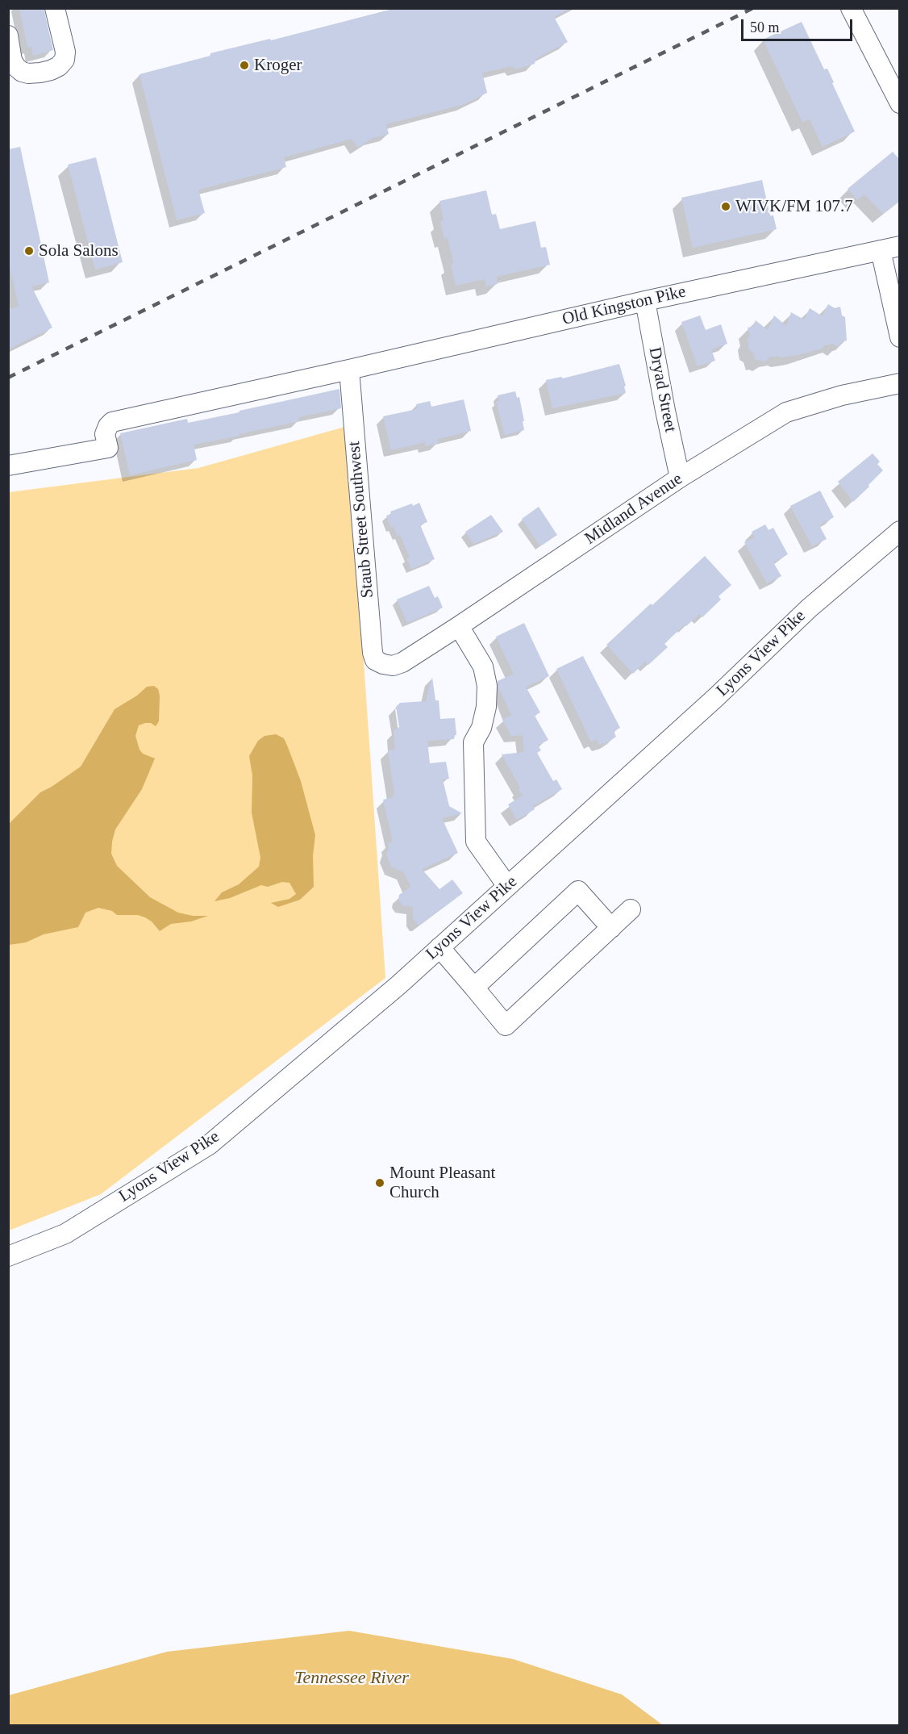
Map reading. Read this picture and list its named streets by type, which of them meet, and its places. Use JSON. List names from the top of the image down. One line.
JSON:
{"streets":{"street":["Old Kingston Pike","Dryad Street","Midland Avenue","Staub Street Southwest","Lyons View Pike"]},"crossings":[["Old Kingston Pike","Dryad Street"],["Old Kingston Pike","Staub Street Southwest"],["Dryad Street","Midland Avenue"],["Midland Avenue","Staub Street Southwest"]],"water":["Tennessee River"],"places":["Kroger","WIVK/FM 107.7","Sola Salons","Mount Pleasant Church"],"scale_bar":"50 m"}
